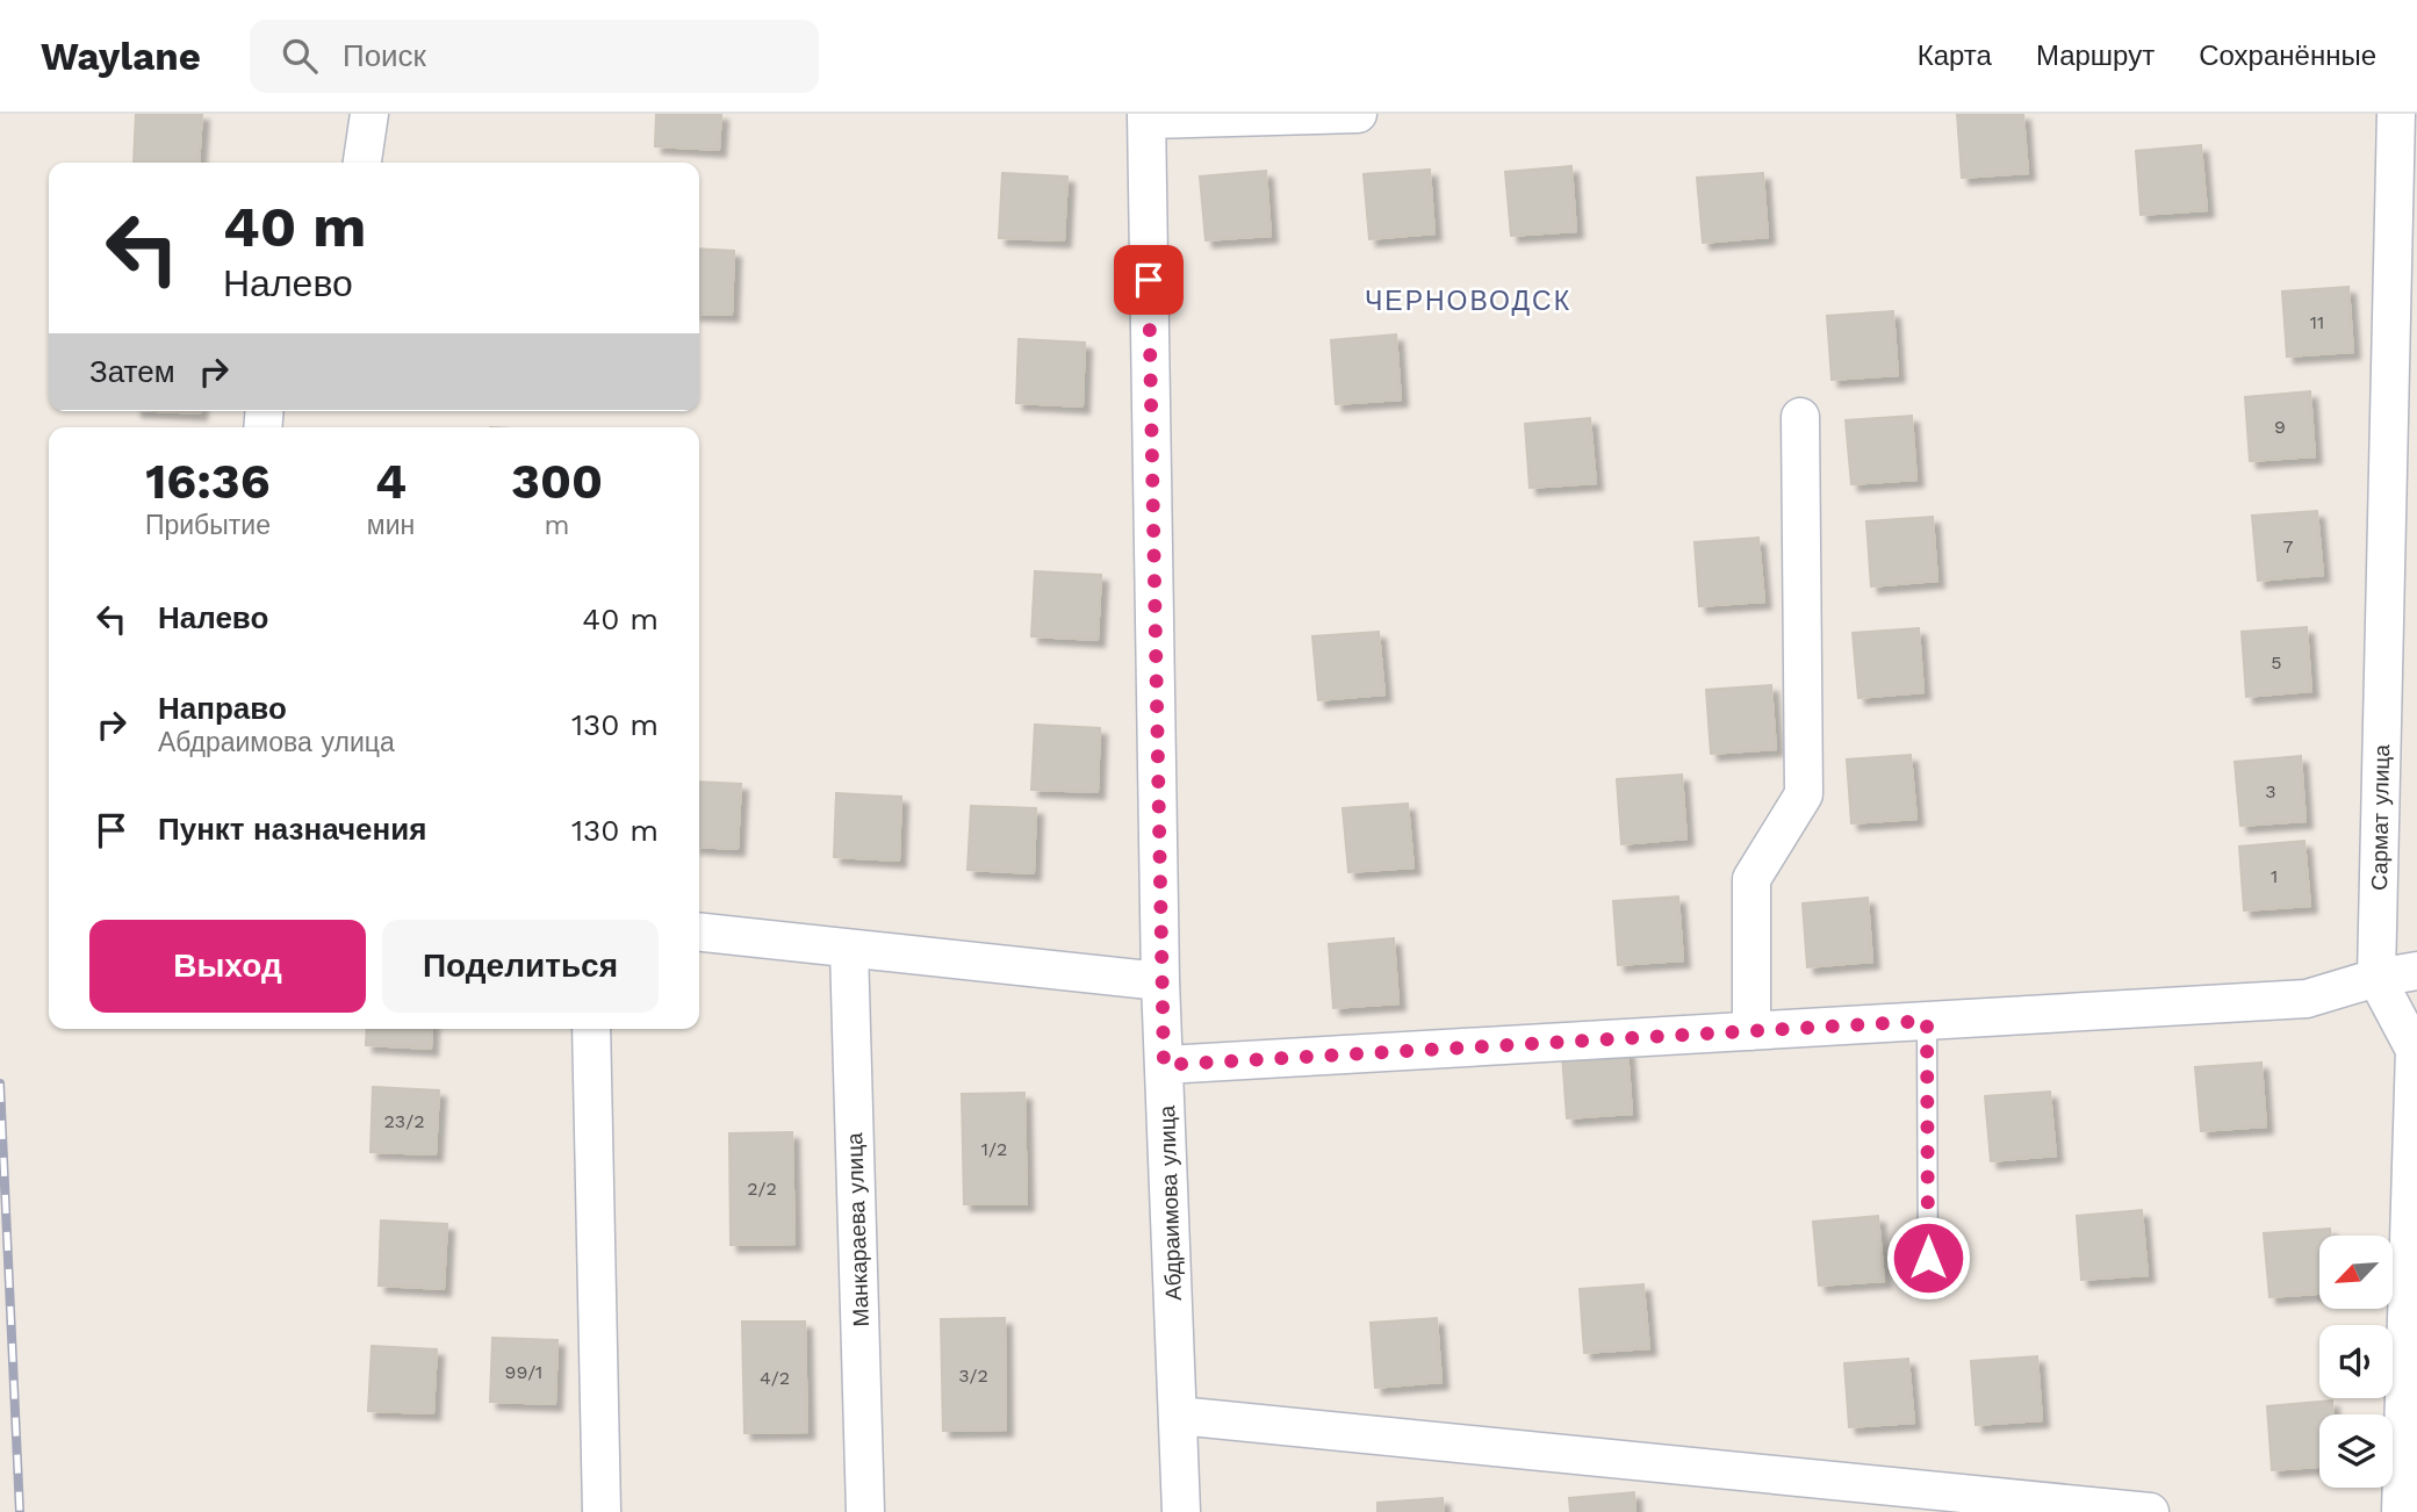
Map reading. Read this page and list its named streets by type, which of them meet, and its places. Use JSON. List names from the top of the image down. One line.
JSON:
{"streets":{"street":["Сармат улица","Абдраимова улица","Манкараева улица"]},"districts":["ЧЕРНОВОДСК"],"house_numbers":["11","9","7","5","3","1","23/2","1/2","2/2","99/1","3/2","4/2"],"north":"bottom left","page":{"header":"Waylane","search":"Поиск","nav":["Карта","Маршрут","Сохранённые"],"turn":["40 m","Налево"],"then":"Затем","eta":["16:36","Прибытие","4","мин","300","m"],"list":[{"name":"Налево","value":"40 m"},{"name":"Направо","note":"Абдраимова улица","value":"130 m"},{"name":"Пункт назначения","value":"130 m"}],"buttons":["Выход","Поделиться"]}}
